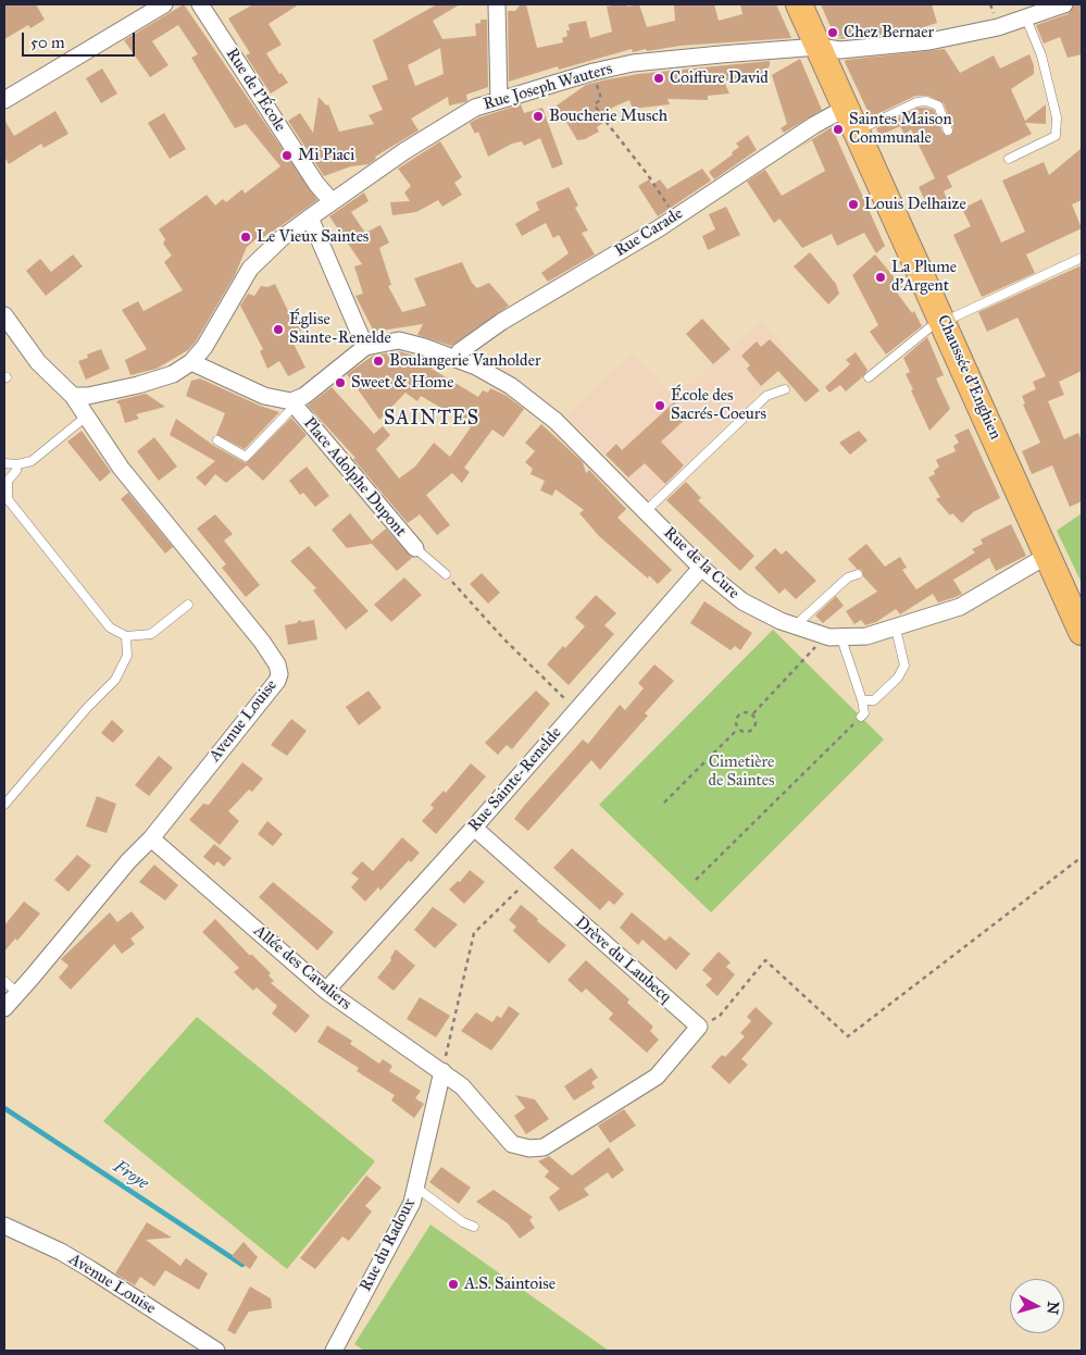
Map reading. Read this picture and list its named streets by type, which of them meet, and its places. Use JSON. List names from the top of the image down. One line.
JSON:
{"streets":{"main road":["Chaussée d'Enghien"],"street":["Rue Joseph Wauters","Rue de l'École","Rue Carade","Place Adolphe Dupont","Rue de la Cure","Avenue Louise","Rue Sainte-Renelde","Drève du Laubecq","Allée des Cavaliers","Rue du Radoux"]},"crossings":[["Rue Joseph Wauters","Rue de l'École"],["Rue Joseph Wauters","Chaussée d'Enghien"],["Rue Carade","Chaussée d'Enghien"],["Rue Carade","Place Adolphe Dupont"],["Rue Carade","Rue de la Cure"],["Chaussée d'Enghien","Rue de la Cure"],["Place Adolphe Dupont","Rue de la Cure"],["Rue de la Cure","Rue Sainte-Renelde"],["Avenue Louise","Allée des Cavaliers"],["Rue Sainte-Renelde","Drève du Laubecq"],["Rue Sainte-Renelde","Allée des Cavaliers"],["Drève du Laubecq","Allée des Cavaliers"],["Allée des Cavaliers","Rue du Radoux"]],"districts":["SAINTES"],"water":["Froye"],"parks":["Cimetière de Saintes"],"places":["Chez Bernaer","Coiffure David","Boucherie Musch","Saintes Maison Communale","Mi Piaci","Louis Delhaize","Le Vieux Saintes","La Plume d'Argent","Église Sainte-Renelde","Boulangerie Vanholder","Sweet & Home","École des Sacrés-Coeurs","A.S. Saintoise"],"scale_bar":"50 m","north":"right"}
